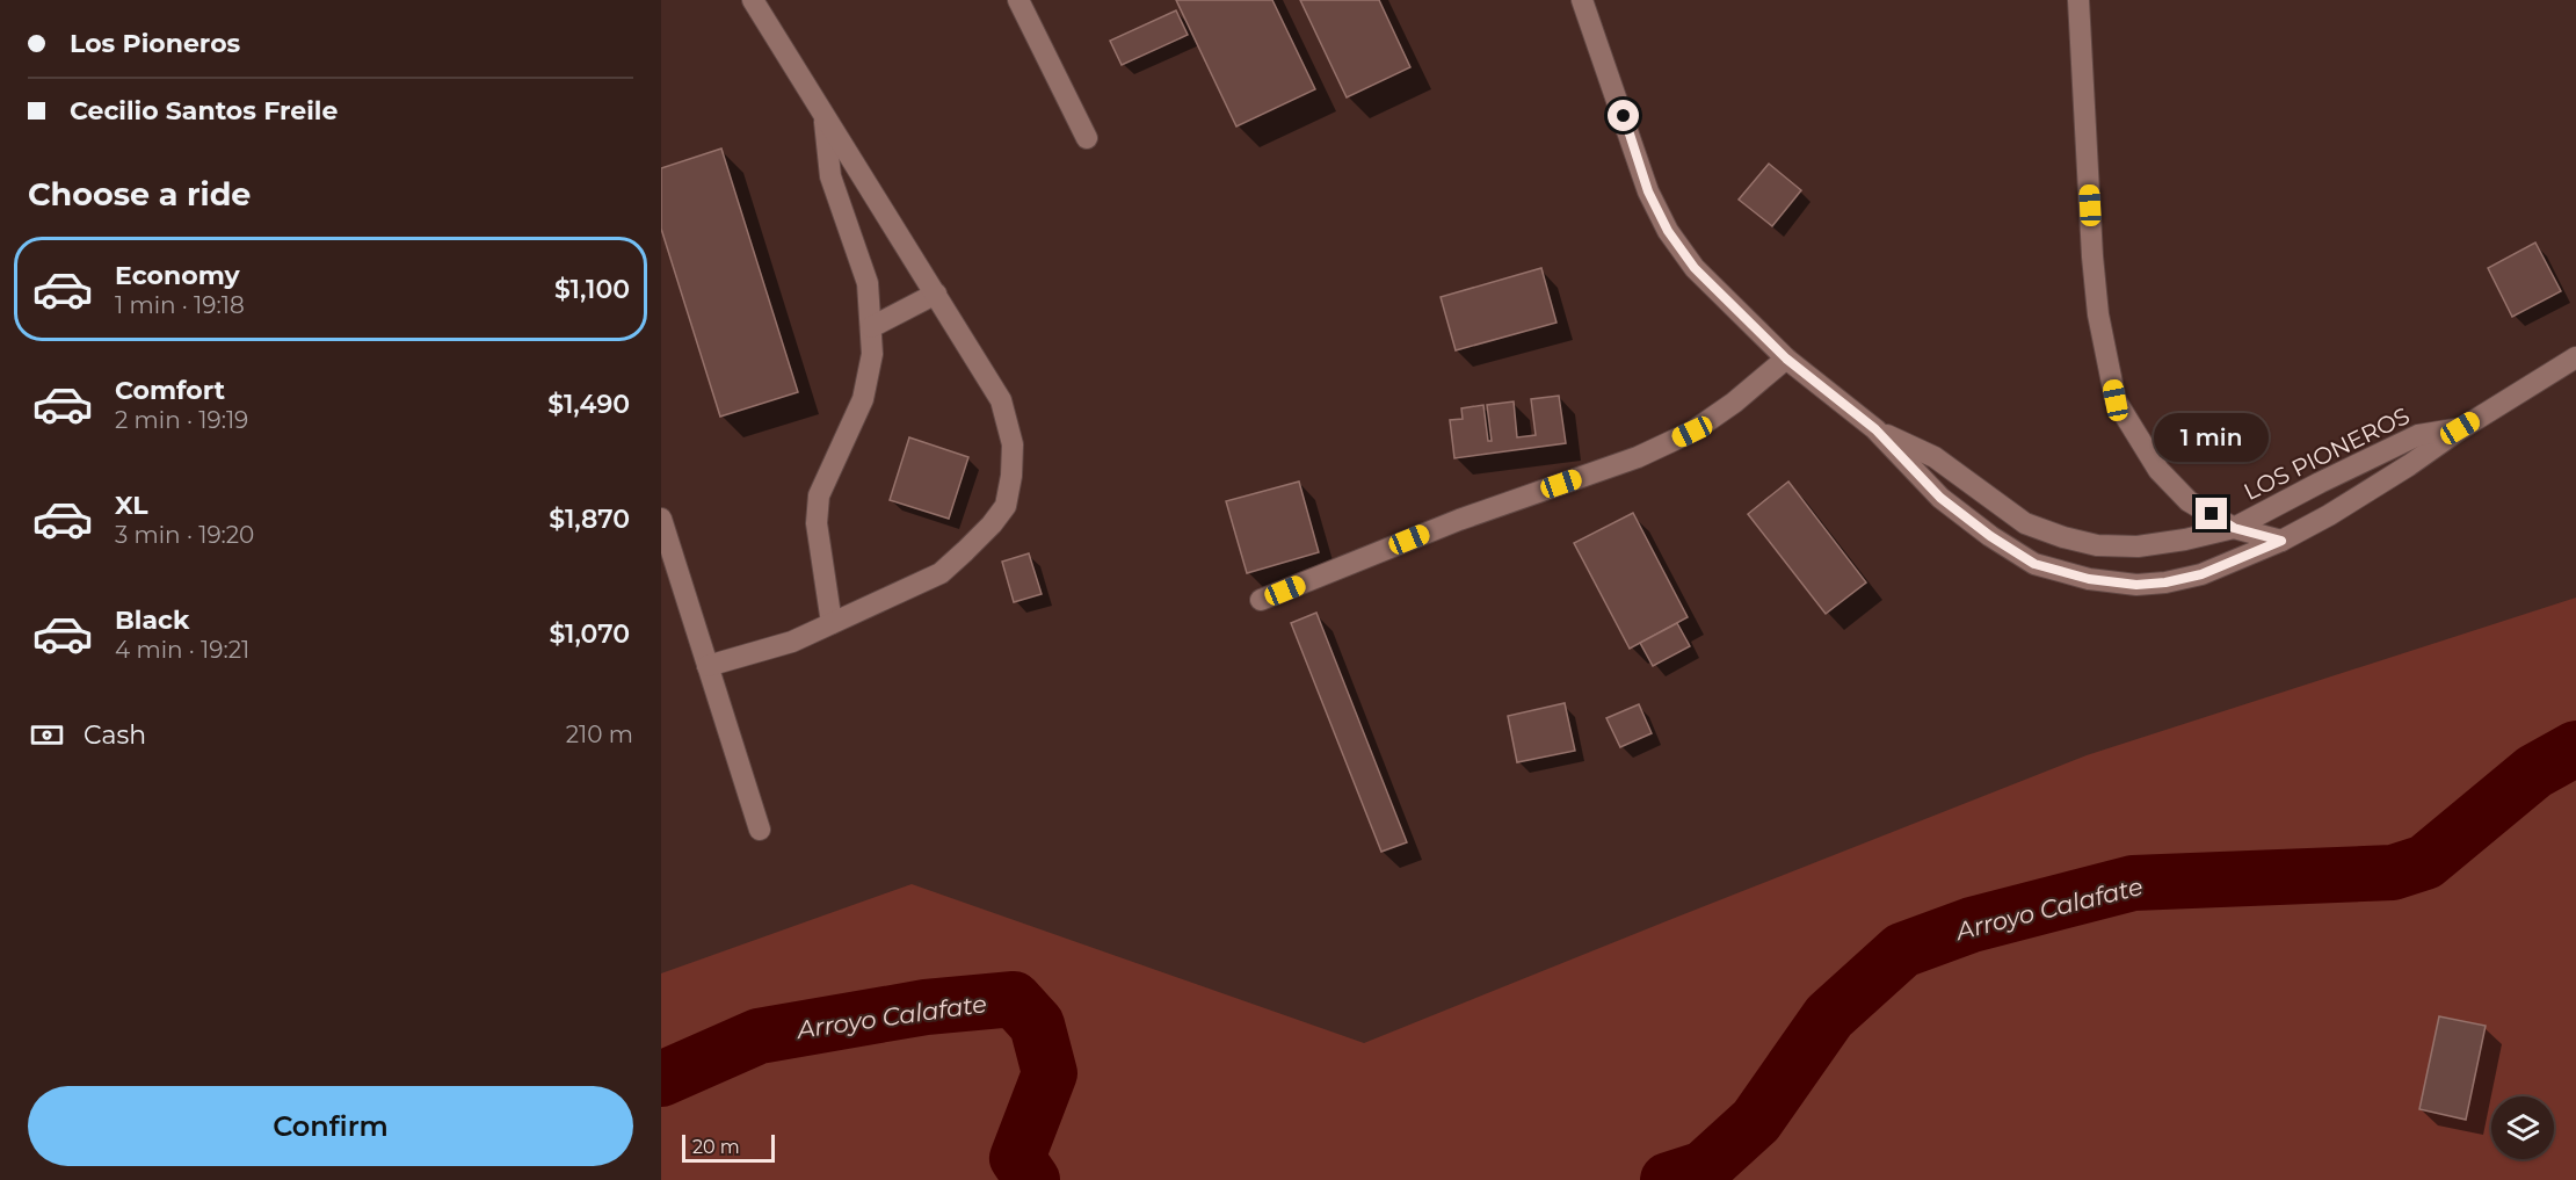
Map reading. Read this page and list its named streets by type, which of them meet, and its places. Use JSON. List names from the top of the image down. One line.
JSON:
{"streets":{"street":["LOS PIONEROS"]},"water":["Arroyo Calafate"],"scale_bar":"20 m","page":{"banner":["Los Pioneros","Cecilio Santos Freile"],"heading":"Choose a ride","list":[{"name":"Economy","note":"1 min · 19:18","value":"$1,100"},{"name":"Comfort","note":"2 min · 19:19","value":"$1,490"},{"name":"XL","note":"3 min · 19:20","value":"$1,870"},{"name":"Black","note":"4 min · 19:21","value":"$1,070"}],"bubble":"1 min","pay":["Cash","210 m"],"buttons":"Confirm","scale":"20 m"}}
